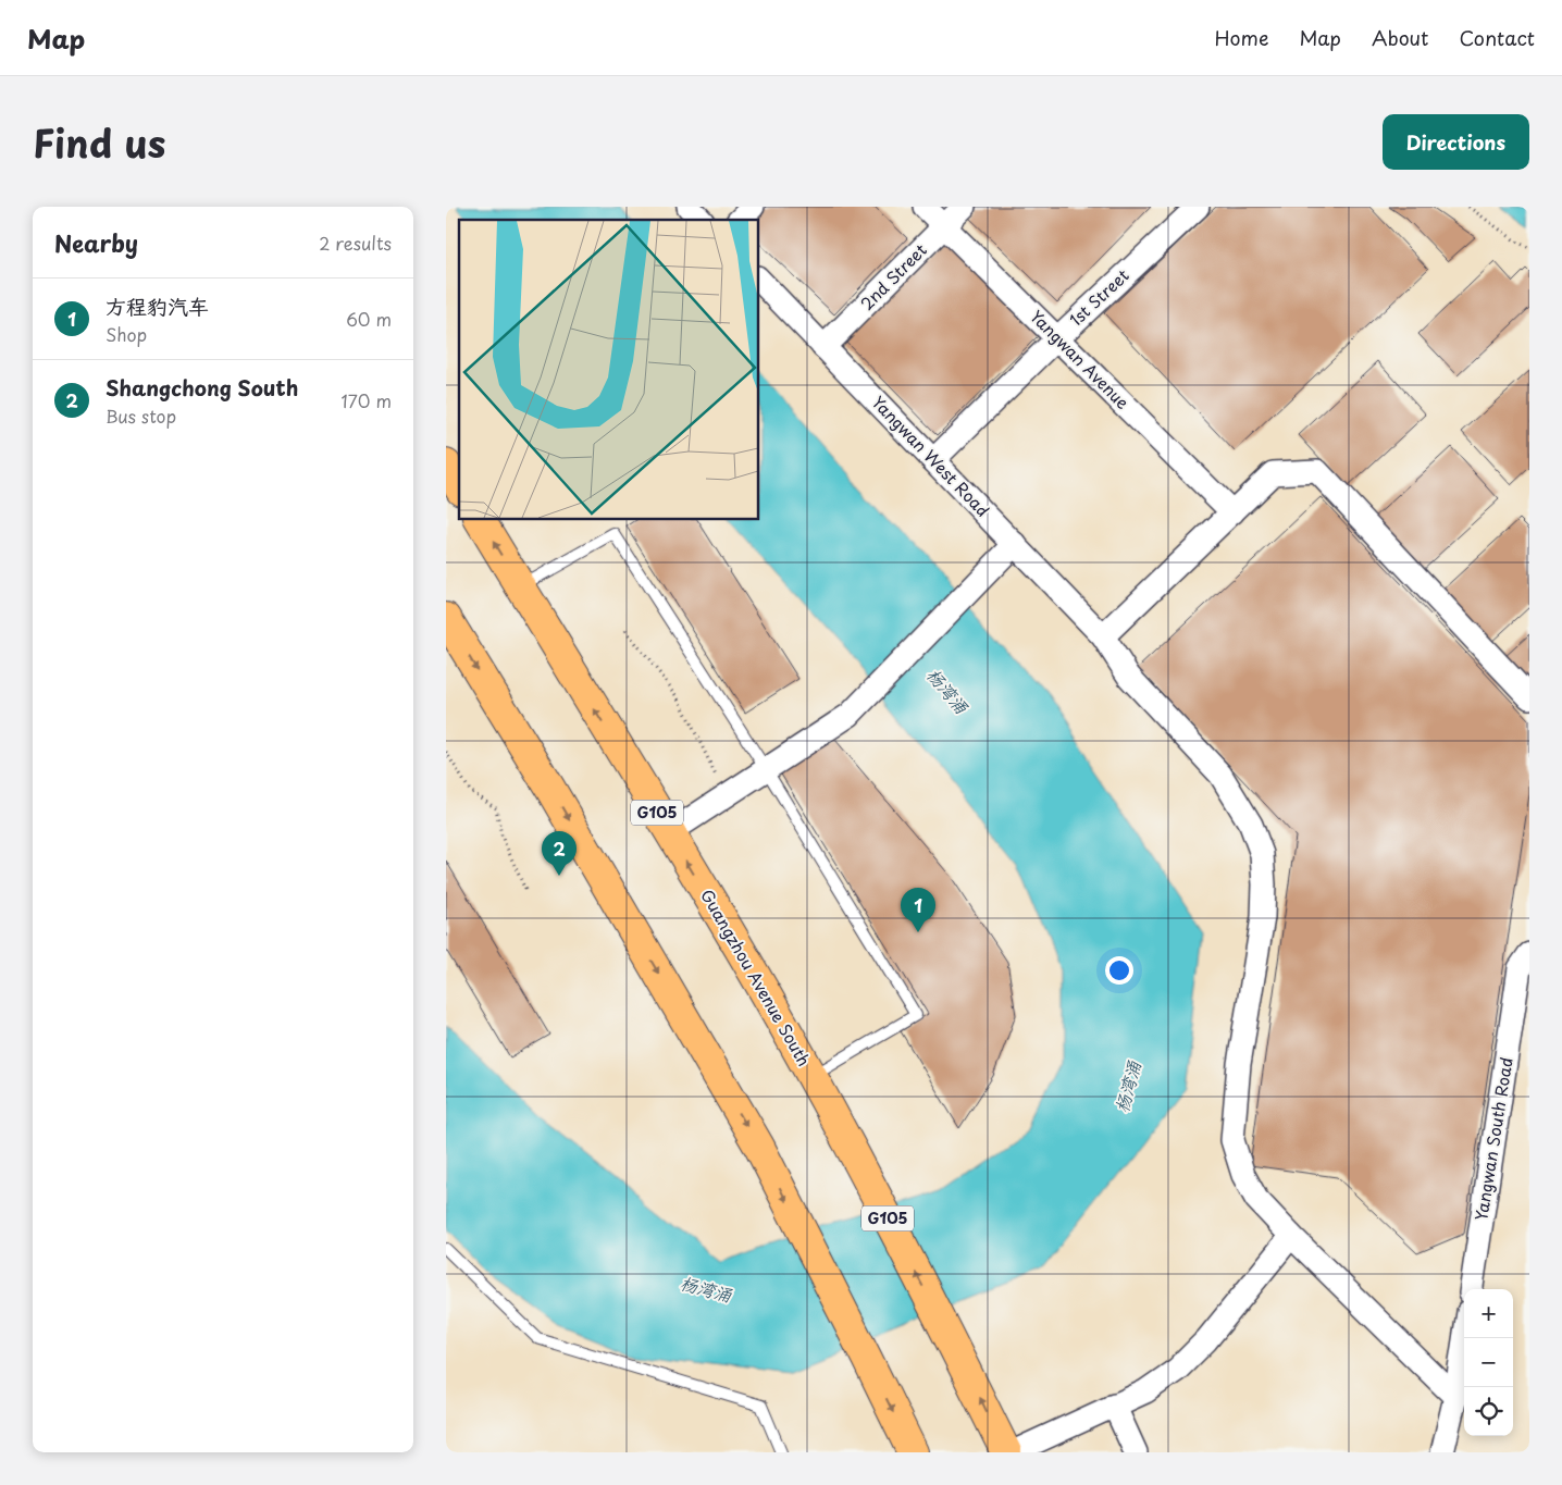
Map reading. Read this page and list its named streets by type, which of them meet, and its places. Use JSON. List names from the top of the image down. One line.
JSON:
{"streets":{"highway":["G105","Guangzhou Avenue South"],"street":["2nd Street","1st Street","Yangwan Avenue","Yangwan West Road","Yangwan South Road"]},"crossings":[["2nd Street","Yangwan Avenue"],["2nd Street","Yangwan West Road"],["1st Street","Yangwan Avenue"],["1st Street","Yangwan West Road"]],"water":["杨湾涌"],"page":{"header":"Map","nav":["Home","Map","About","Contact"],"title":"Find us","buttons":"Directions","heading":["Nearby","2 results"],"list":[{"mark":"1","name":"方程豹汽车","note":"Shop","value":"60 m"},{"mark":"2","name":"Shangchong South","note":"Bus stop","value":"170 m"}],"pins":["2","1"],"map_buttons":["+","−"]}}
